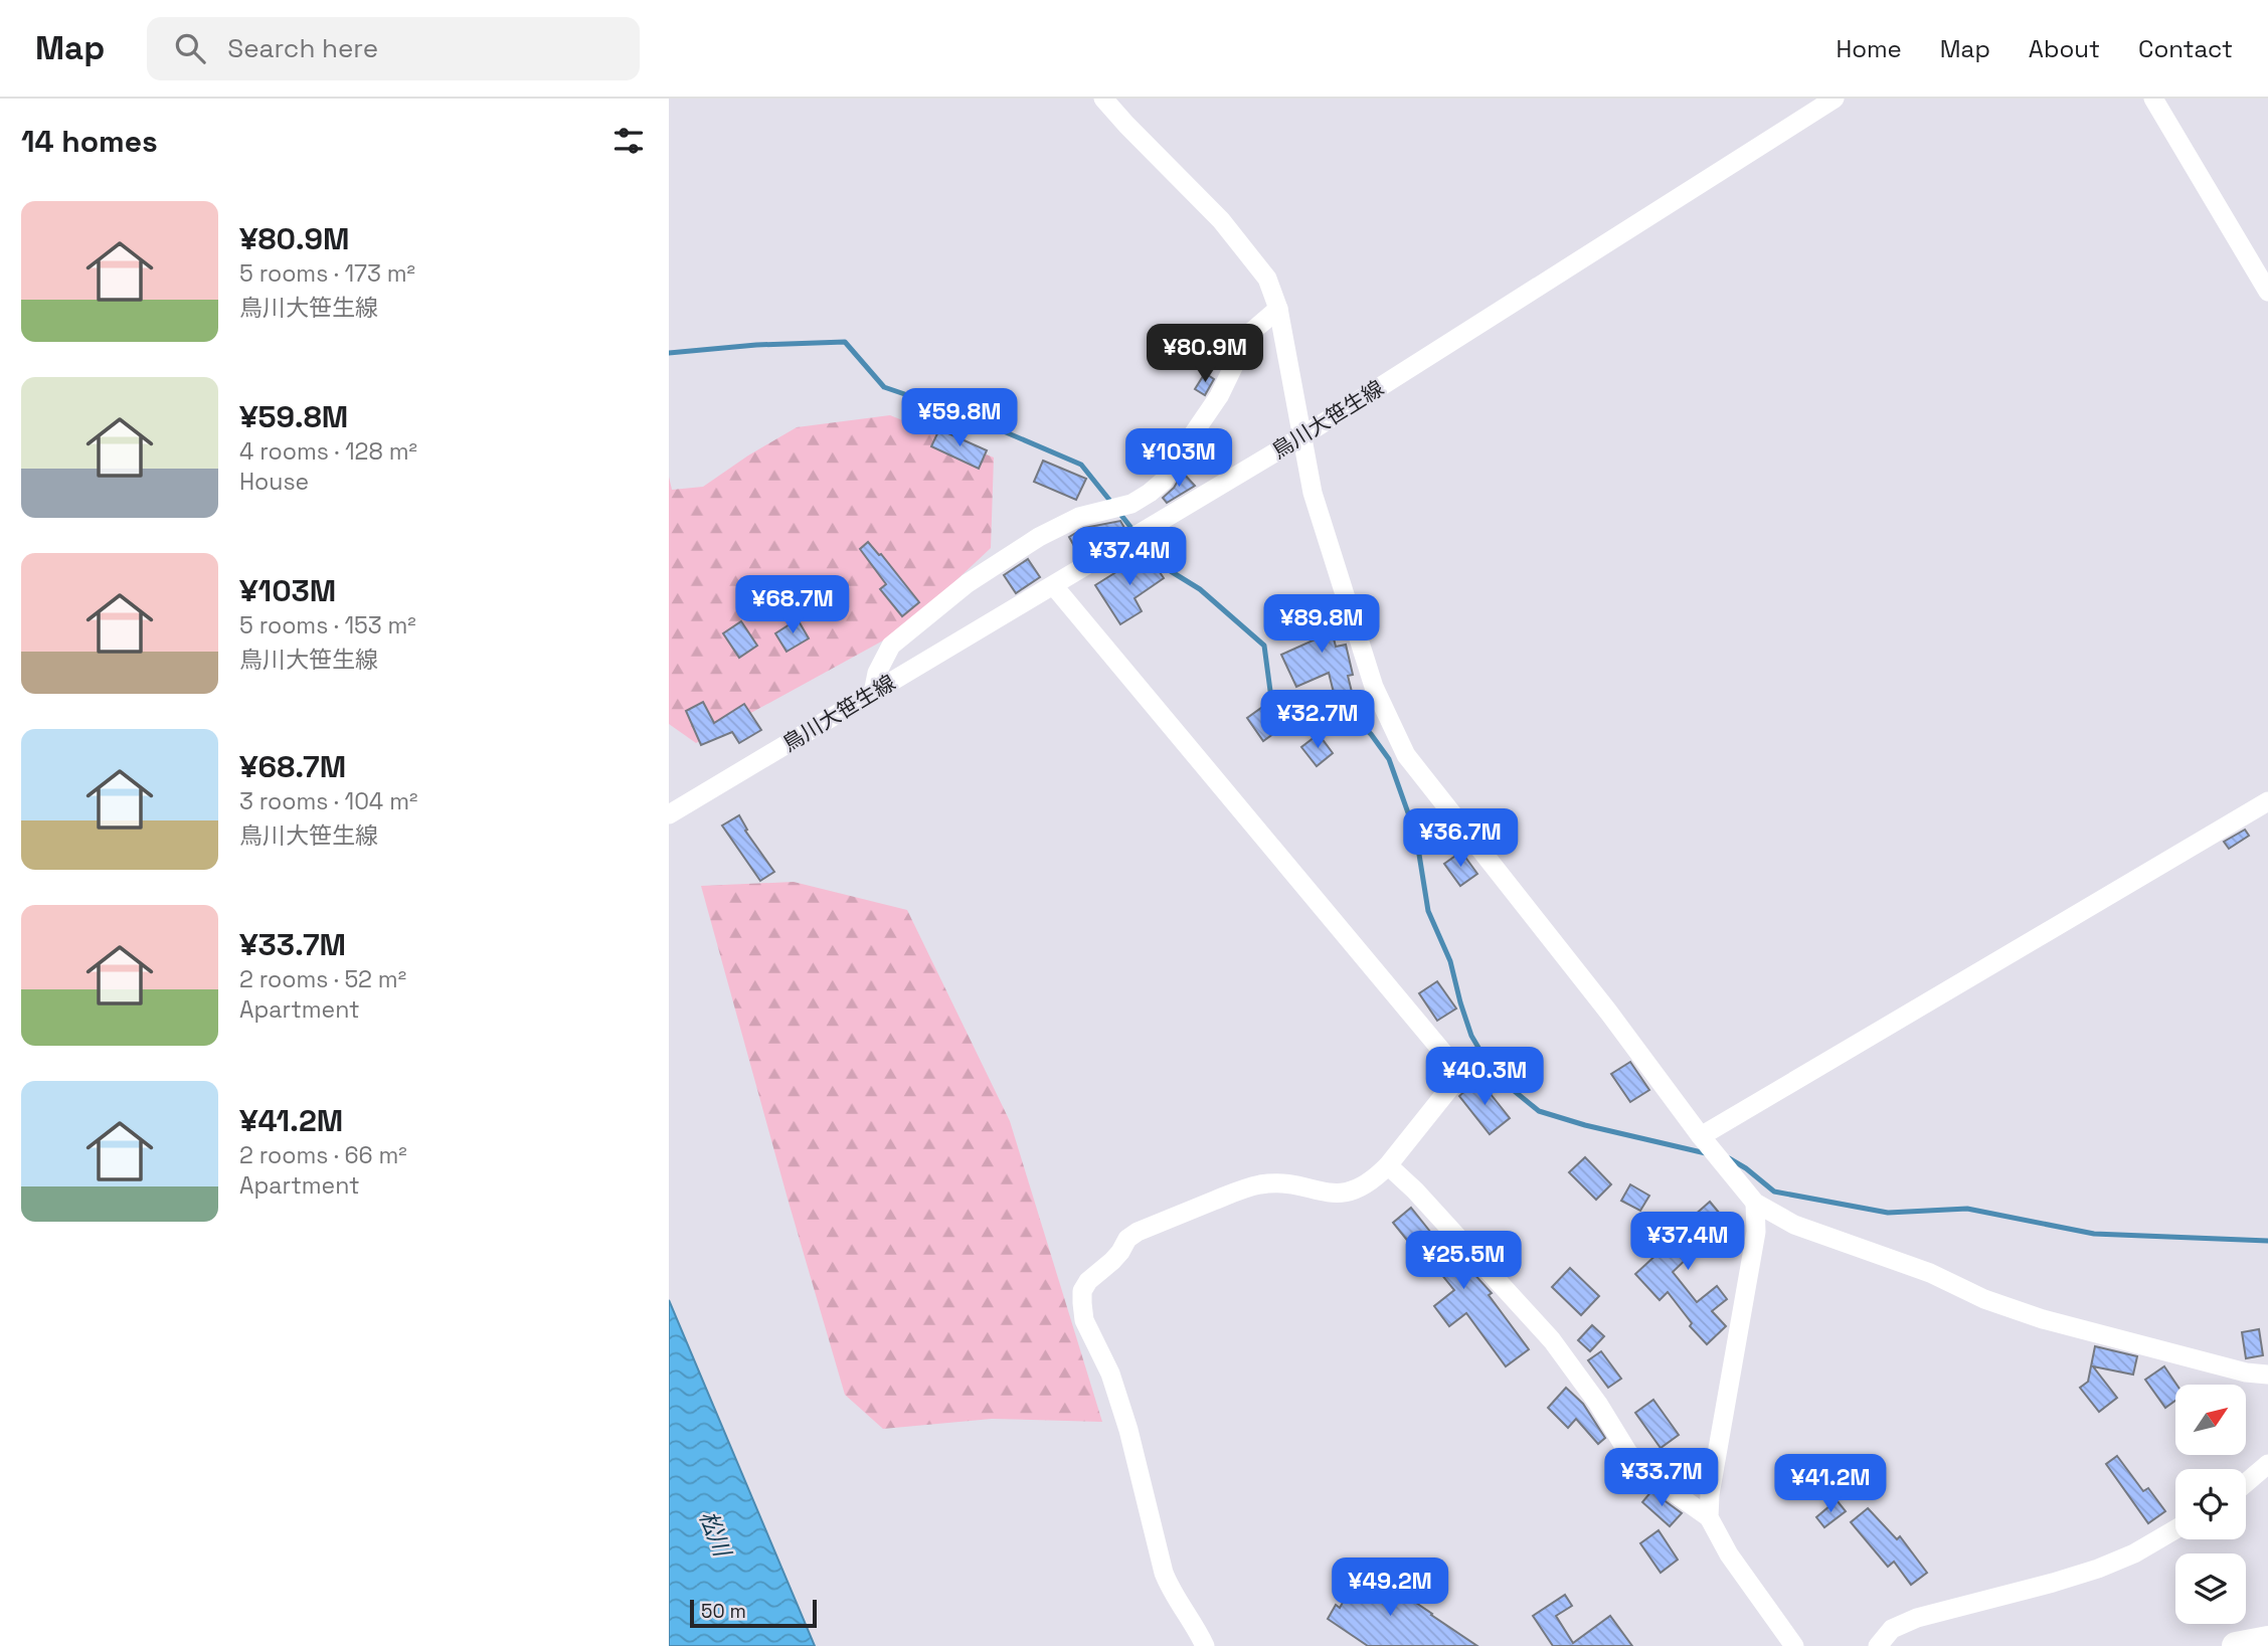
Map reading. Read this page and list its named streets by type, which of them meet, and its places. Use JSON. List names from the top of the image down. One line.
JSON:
{"streets":{"street":["鳥川大笹生線"]},"water":["松川"],"scale_bar":"50 m","north":"top right","page":{"header":"Map","search":"Search here","nav":["Home","Map","About","Contact"],"heading":"14 homes","list":[{"name":"¥80.9M","note":"5 rooms · 173 m² · 鳥川大笹生線"},{"name":"¥59.8M","note":"4 rooms · 128 m² · House"},{"name":"¥103M","note":"5 rooms · 153 m² · 鳥川大笹生線"},{"name":"¥68.7M","note":"3 rooms · 104 m² · 鳥川大笹生線"},{"name":"¥33.7M","note":"2 rooms · 52 m² · Apartment"},{"name":"¥41.2M","note":"2 rooms · 66 m² · Apartment"}],"price":["¥80.9M","¥59.8M","¥103M","¥37.4M","¥68.7M","¥89.8M","¥32.7M","¥36.7M","¥40.3M","¥37.4M","¥25.5M","¥33.7M","¥41.2M","¥49.2M"],"scale":"50 m"}}
